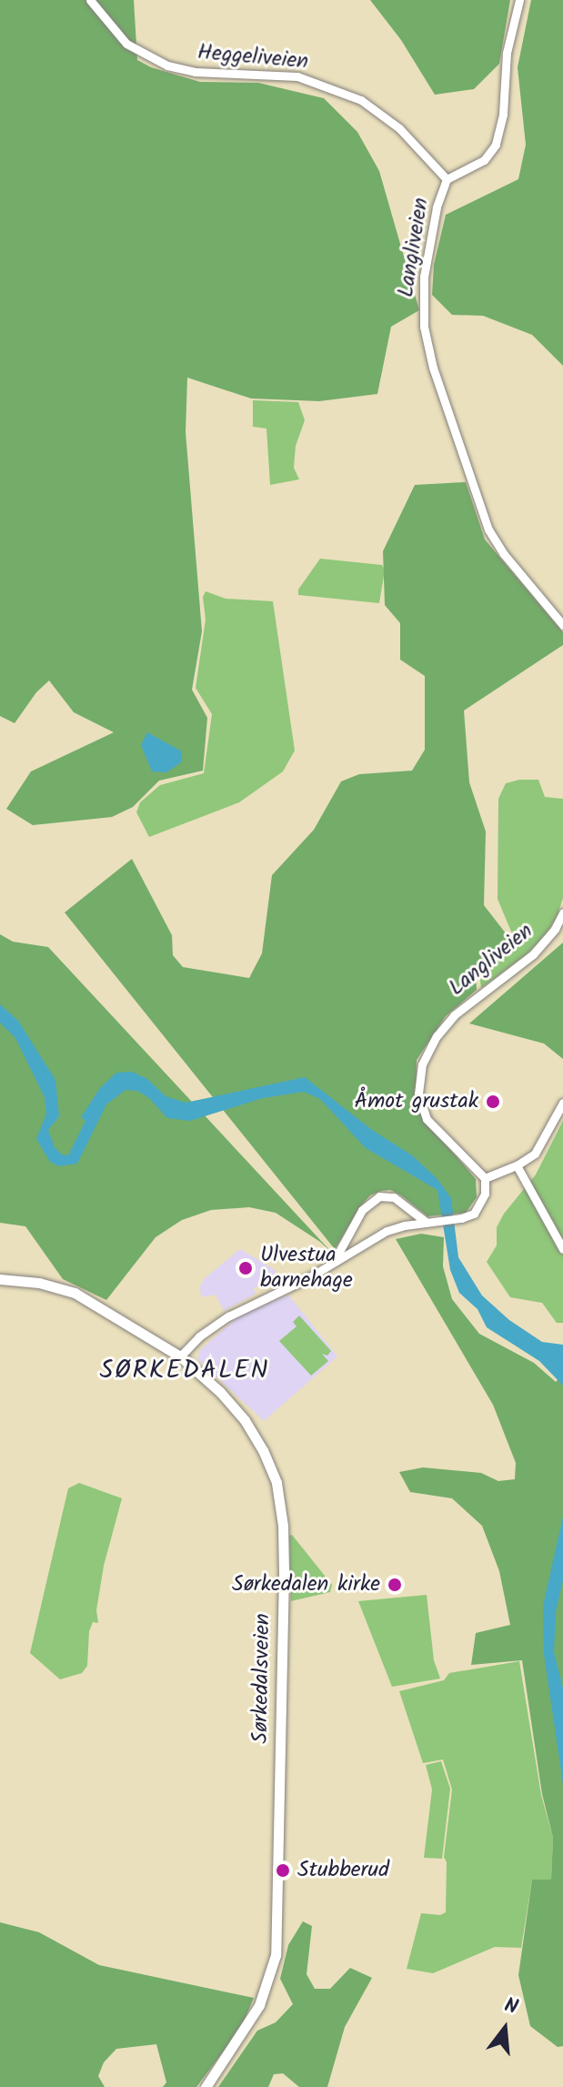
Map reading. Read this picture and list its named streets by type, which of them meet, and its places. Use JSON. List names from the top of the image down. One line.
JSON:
{"streets":{"street":["Heggeliveien","Langliveien","Sørkedalsveien"]},"crossings":[["Heggeliveien","Langliveien"]],"districts":["SØRKEDALEN"],"places":["Åmot grustak","Ulvestua barnehage","Sørkedalen kirke","Stubberud"],"north":"top"}
